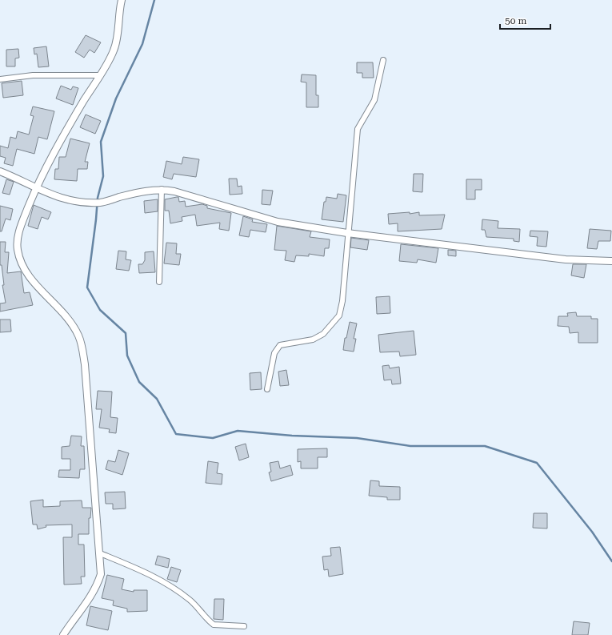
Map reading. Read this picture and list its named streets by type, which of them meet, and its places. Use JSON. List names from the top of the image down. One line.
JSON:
{"scale_bar":"50 m"}
